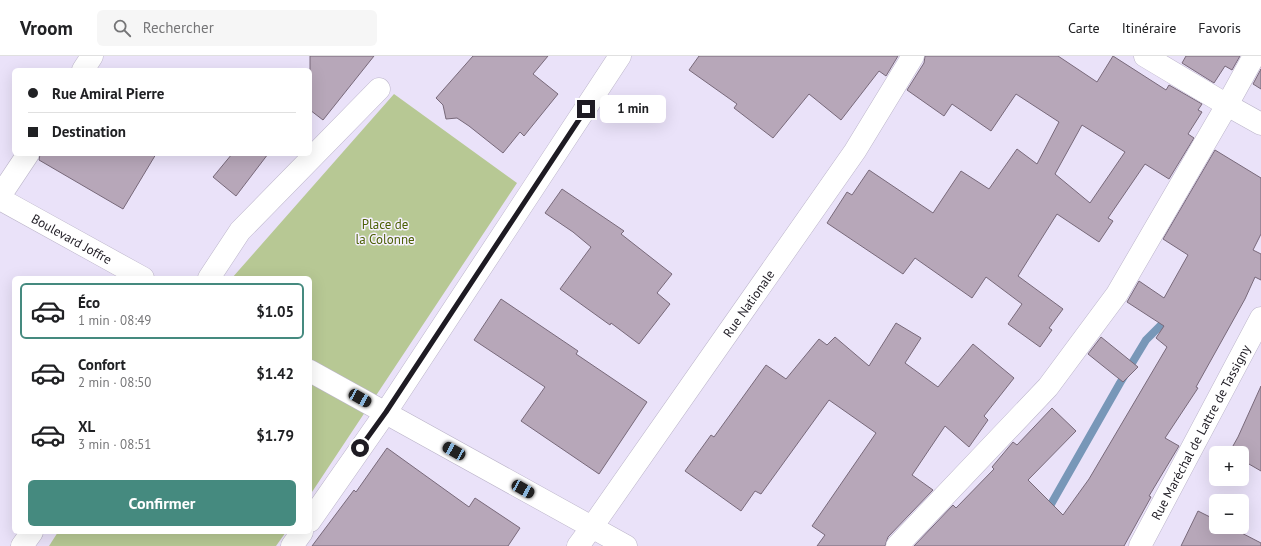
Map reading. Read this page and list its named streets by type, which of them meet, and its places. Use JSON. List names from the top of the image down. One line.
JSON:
{"streets":{"street":["Boulevard Joffre","Rue Nationale","Rue Maréchal de Lattre de Tassigny"]},"parks":["Place de la Colonne"],"page":{"header":"Vroom","search":"Rechercher","nav":["Carte","Itinéraire","Favoris"],"banner":["Rue Amiral Pierre","Destination"],"bubble":"1 min","list":[{"name":"Éco","note":"1 min · 08:49","value":"$1.05"},{"name":"Confort","note":"2 min · 08:50","value":"$1.42"},{"name":"XL","note":"3 min · 08:51","value":"$1.79"}],"map_buttons":["+","−"],"buttons":"Confirmer"}}
